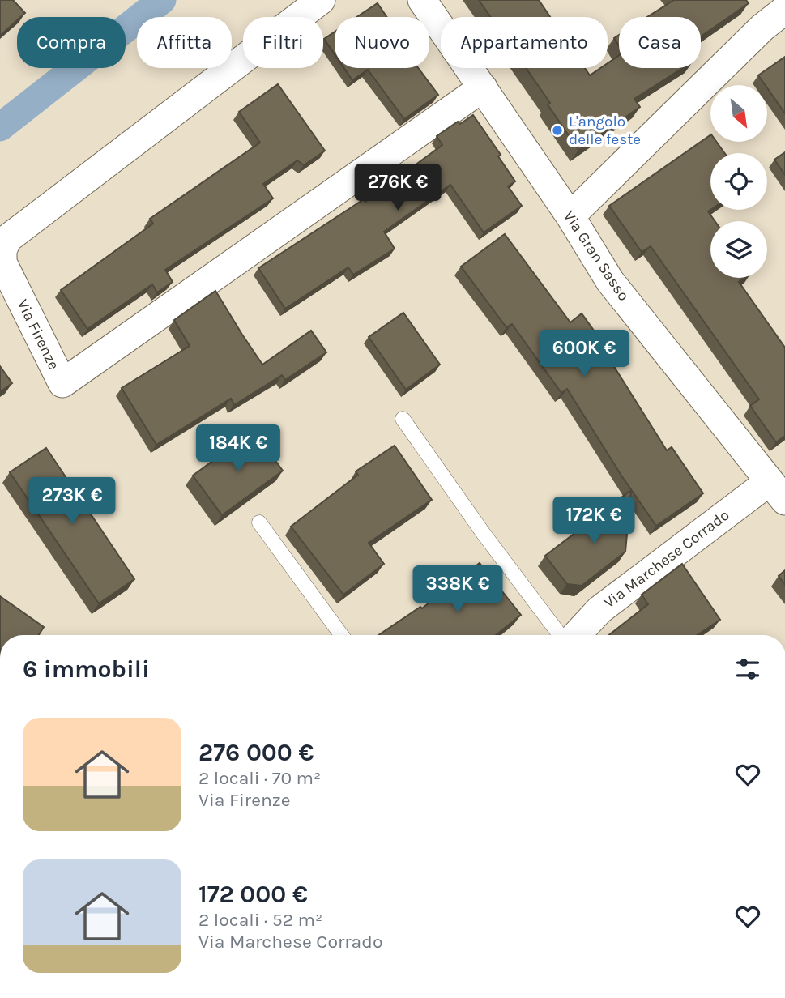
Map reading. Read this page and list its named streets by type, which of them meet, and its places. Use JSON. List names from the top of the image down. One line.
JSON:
{"streets":{"street":["Via Gran Sasso","Via Firenze","Via Marchese Corrado"]},"crossings":[["Via Gran Sasso","Via Firenze"],["Via Gran Sasso","Via Marchese Corrado"]],"places":["L'angolo delle feste"],"north":"bottom right","page":{"chip":["Compra","Affitta","Filtri","Nuovo","Appartamento","Casa"],"price":["276K €","600K €","184K €","273K €","172K €","338K €"],"heading":"6 immobili","list":[{"name":"276 000 €","note":"2 locali · 70 m² · Via Firenze"},{"name":"172 000 €","note":"2 locali · 52 m² · Via Marchese Corrado"}]}}
